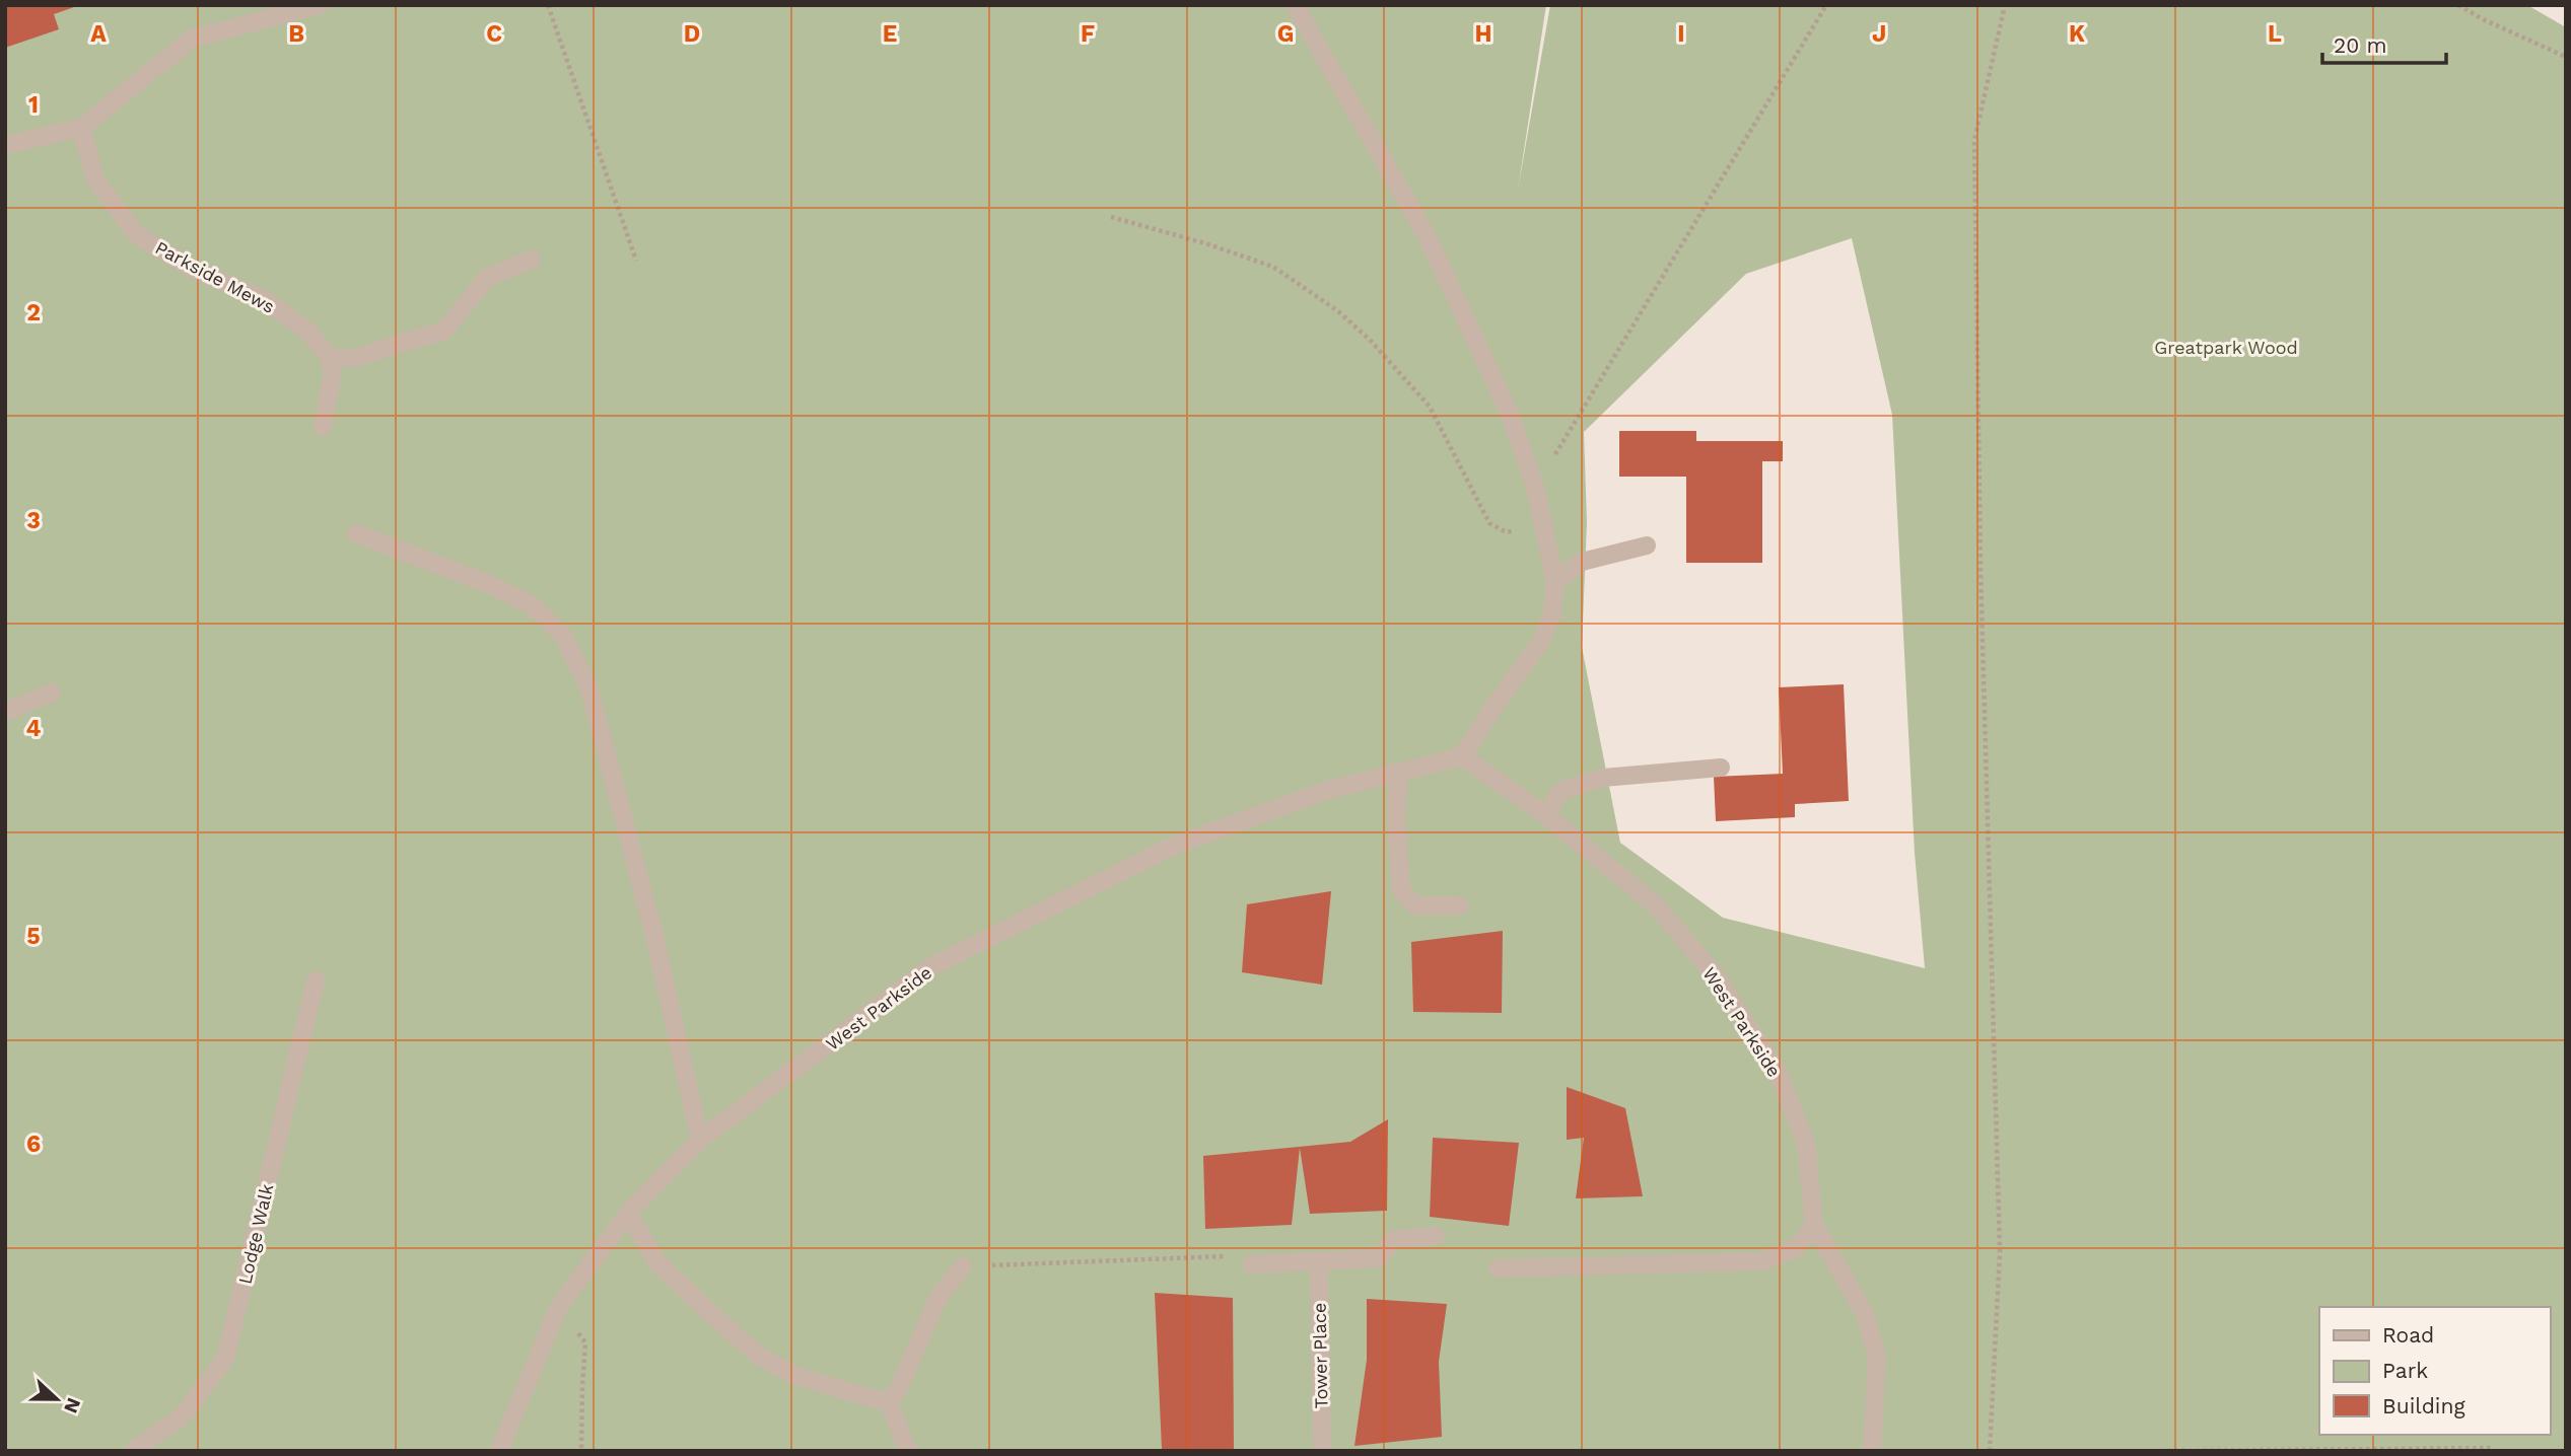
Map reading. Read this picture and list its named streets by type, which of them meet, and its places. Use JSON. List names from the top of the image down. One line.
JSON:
{"streets":{"street":["Parkside Mews","West Parkside","Lodge Walk","Tower Place"]},"parks":["Greatpark Wood"],"legend":["Road","Park","Building"],"scale_bar":"20 m","north":"right","grid":{"columns":["A","B","C","D","E","F","G","H","I","J","K","L"],"rows":["1","2","3","4","5","6"]}}
